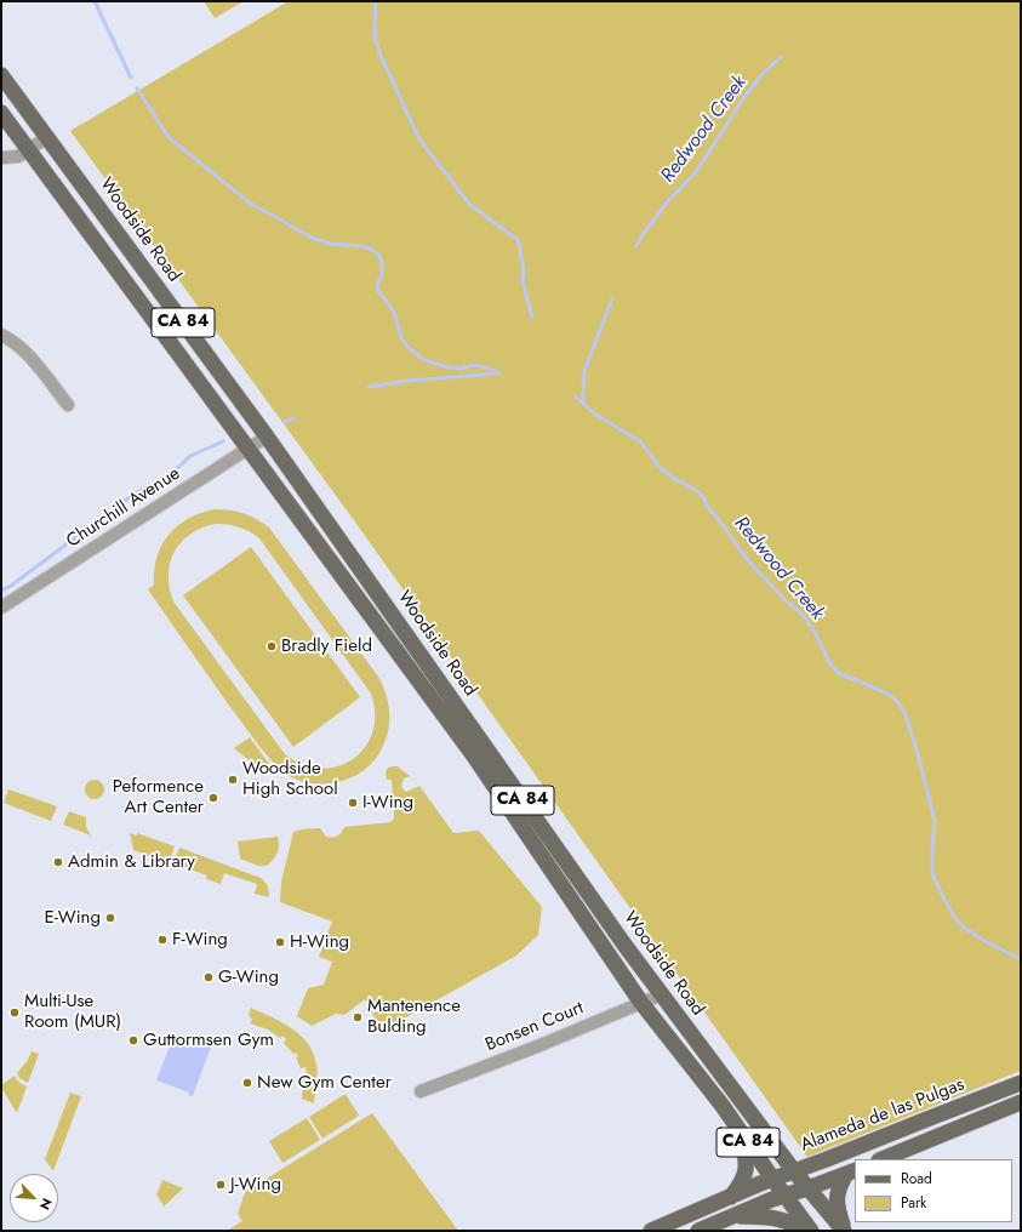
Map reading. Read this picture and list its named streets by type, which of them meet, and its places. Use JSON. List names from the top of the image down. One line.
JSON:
{"streets":{"main road":["Woodside Road","CA 84","Alameda de las Pulgas"],"street":["Churchill Avenue","Bonsen Court"]},"crossings":[["Woodside Road","Churchill Avenue"],["Woodside Road","Bonsen Court"],["Woodside Road","Alameda de las Pulgas"]],"water":["Redwood Creek"],"places":["Bradly Field","Woodside High School","Peformence Art Center","I-Wing","Admin & Library","E-Wing","F-Wing","H-Wing","G-Wing","Multi-Use Room (MUR)","Mantenence Bulding","Guttormsen Gym","New Gym Center","J-Wing"],"legend":["Road","Park"],"north":"bottom right"}
